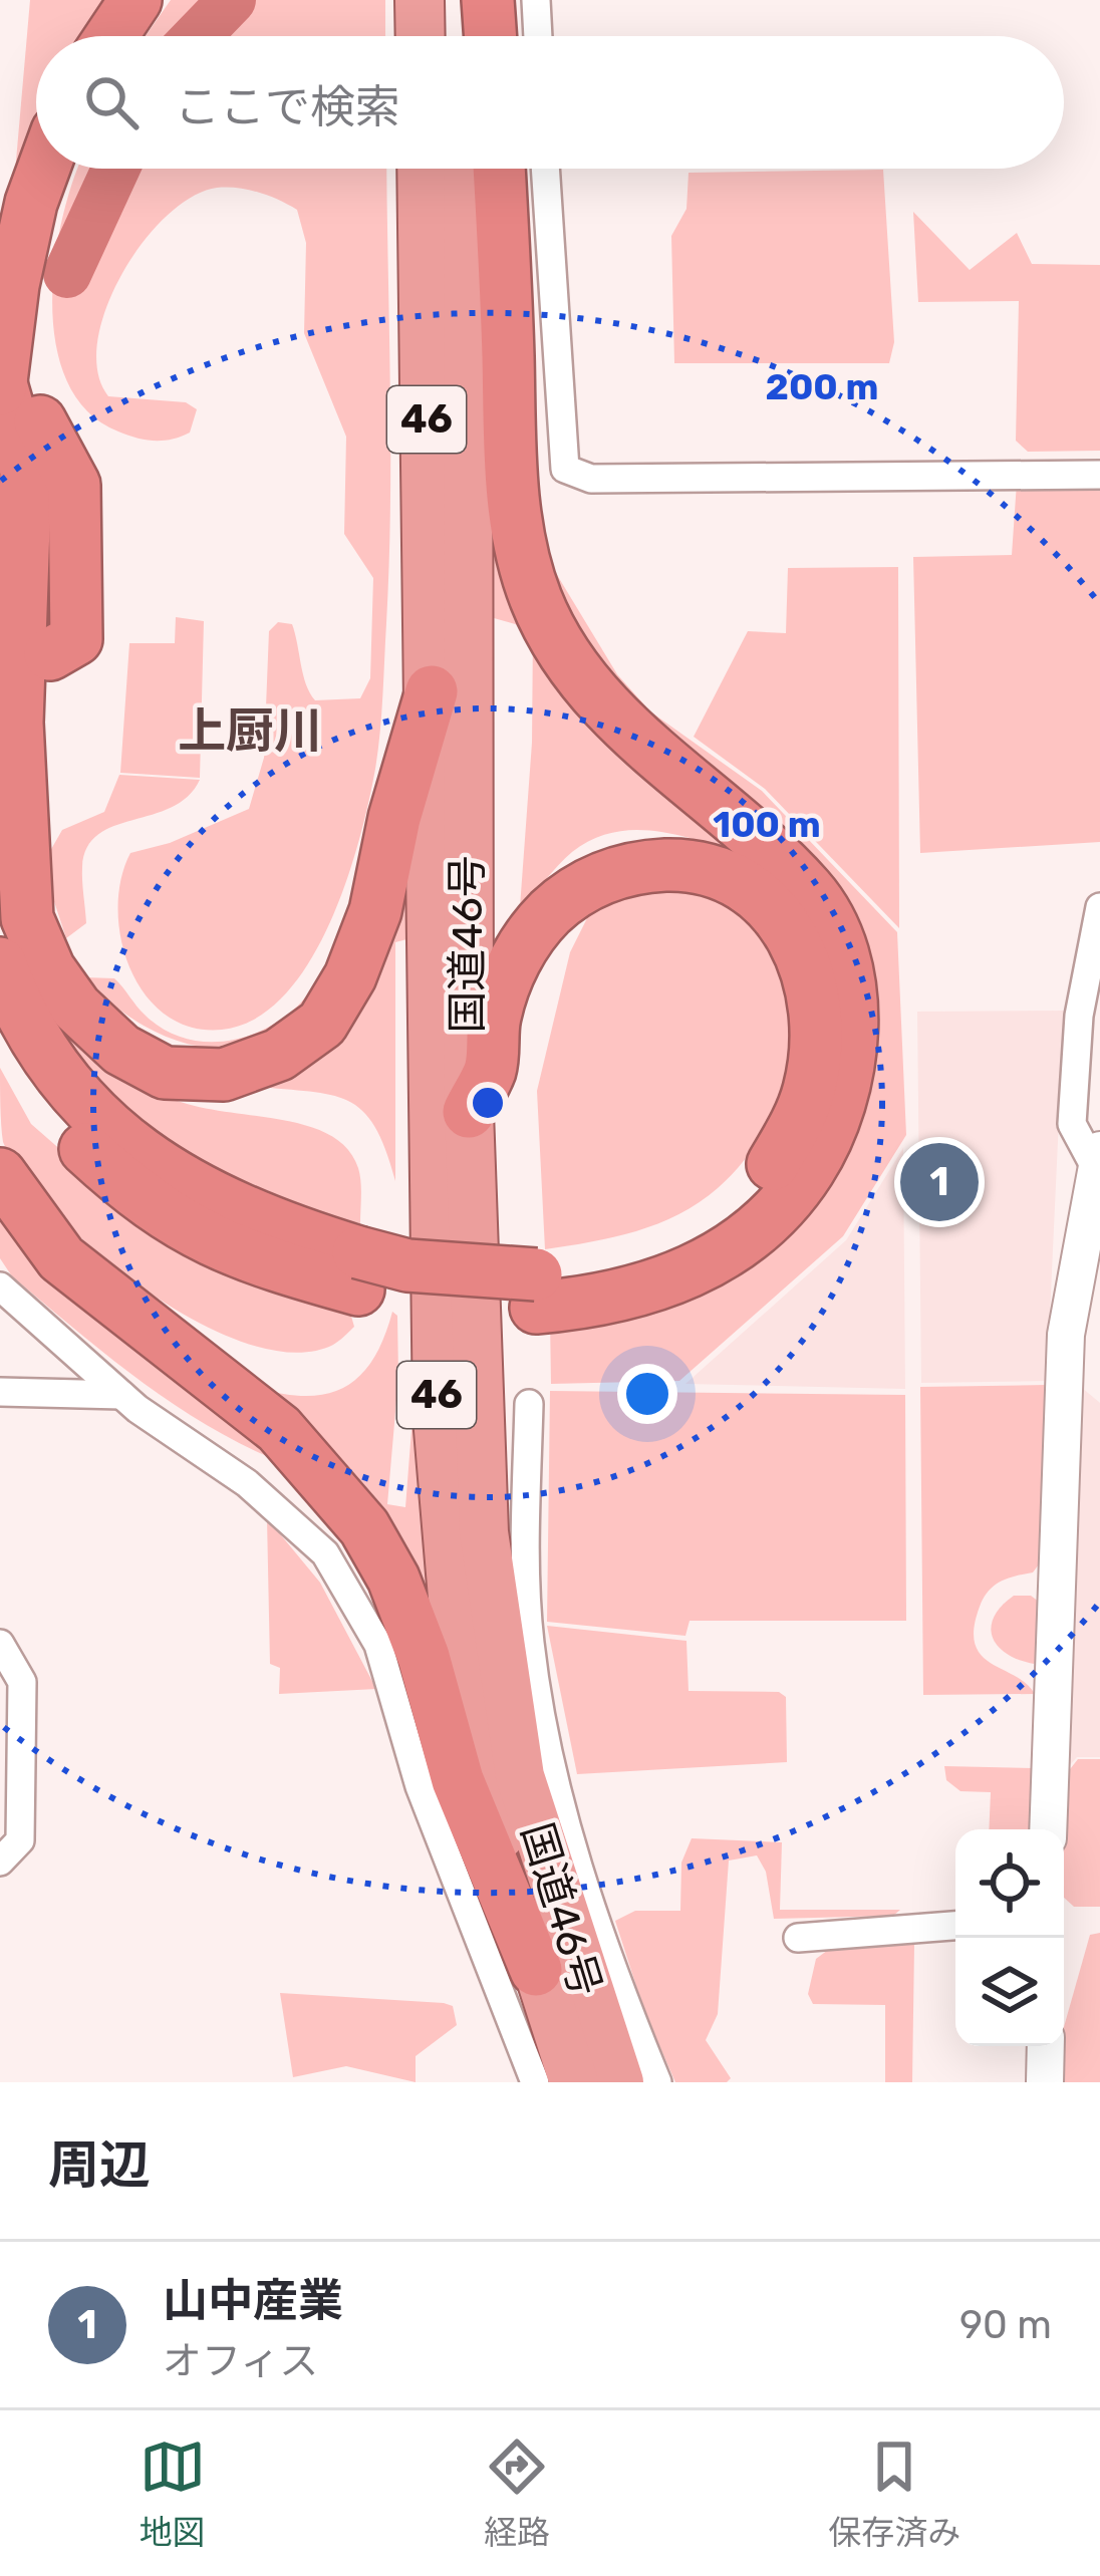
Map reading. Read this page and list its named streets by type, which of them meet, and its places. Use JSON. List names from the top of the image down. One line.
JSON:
{"streets":{"highway":["46","国道46号"]},"districts":["上厨川"],"page":{"search":"ここで検索","pins":"1","heading":"周辺","list":[{"mark":"1","name":"山中産業","note":"オフィス","value":"90 m"}],"nav":["地図","経路","保存済み"]},"rings":["200 m","100 m"]}
